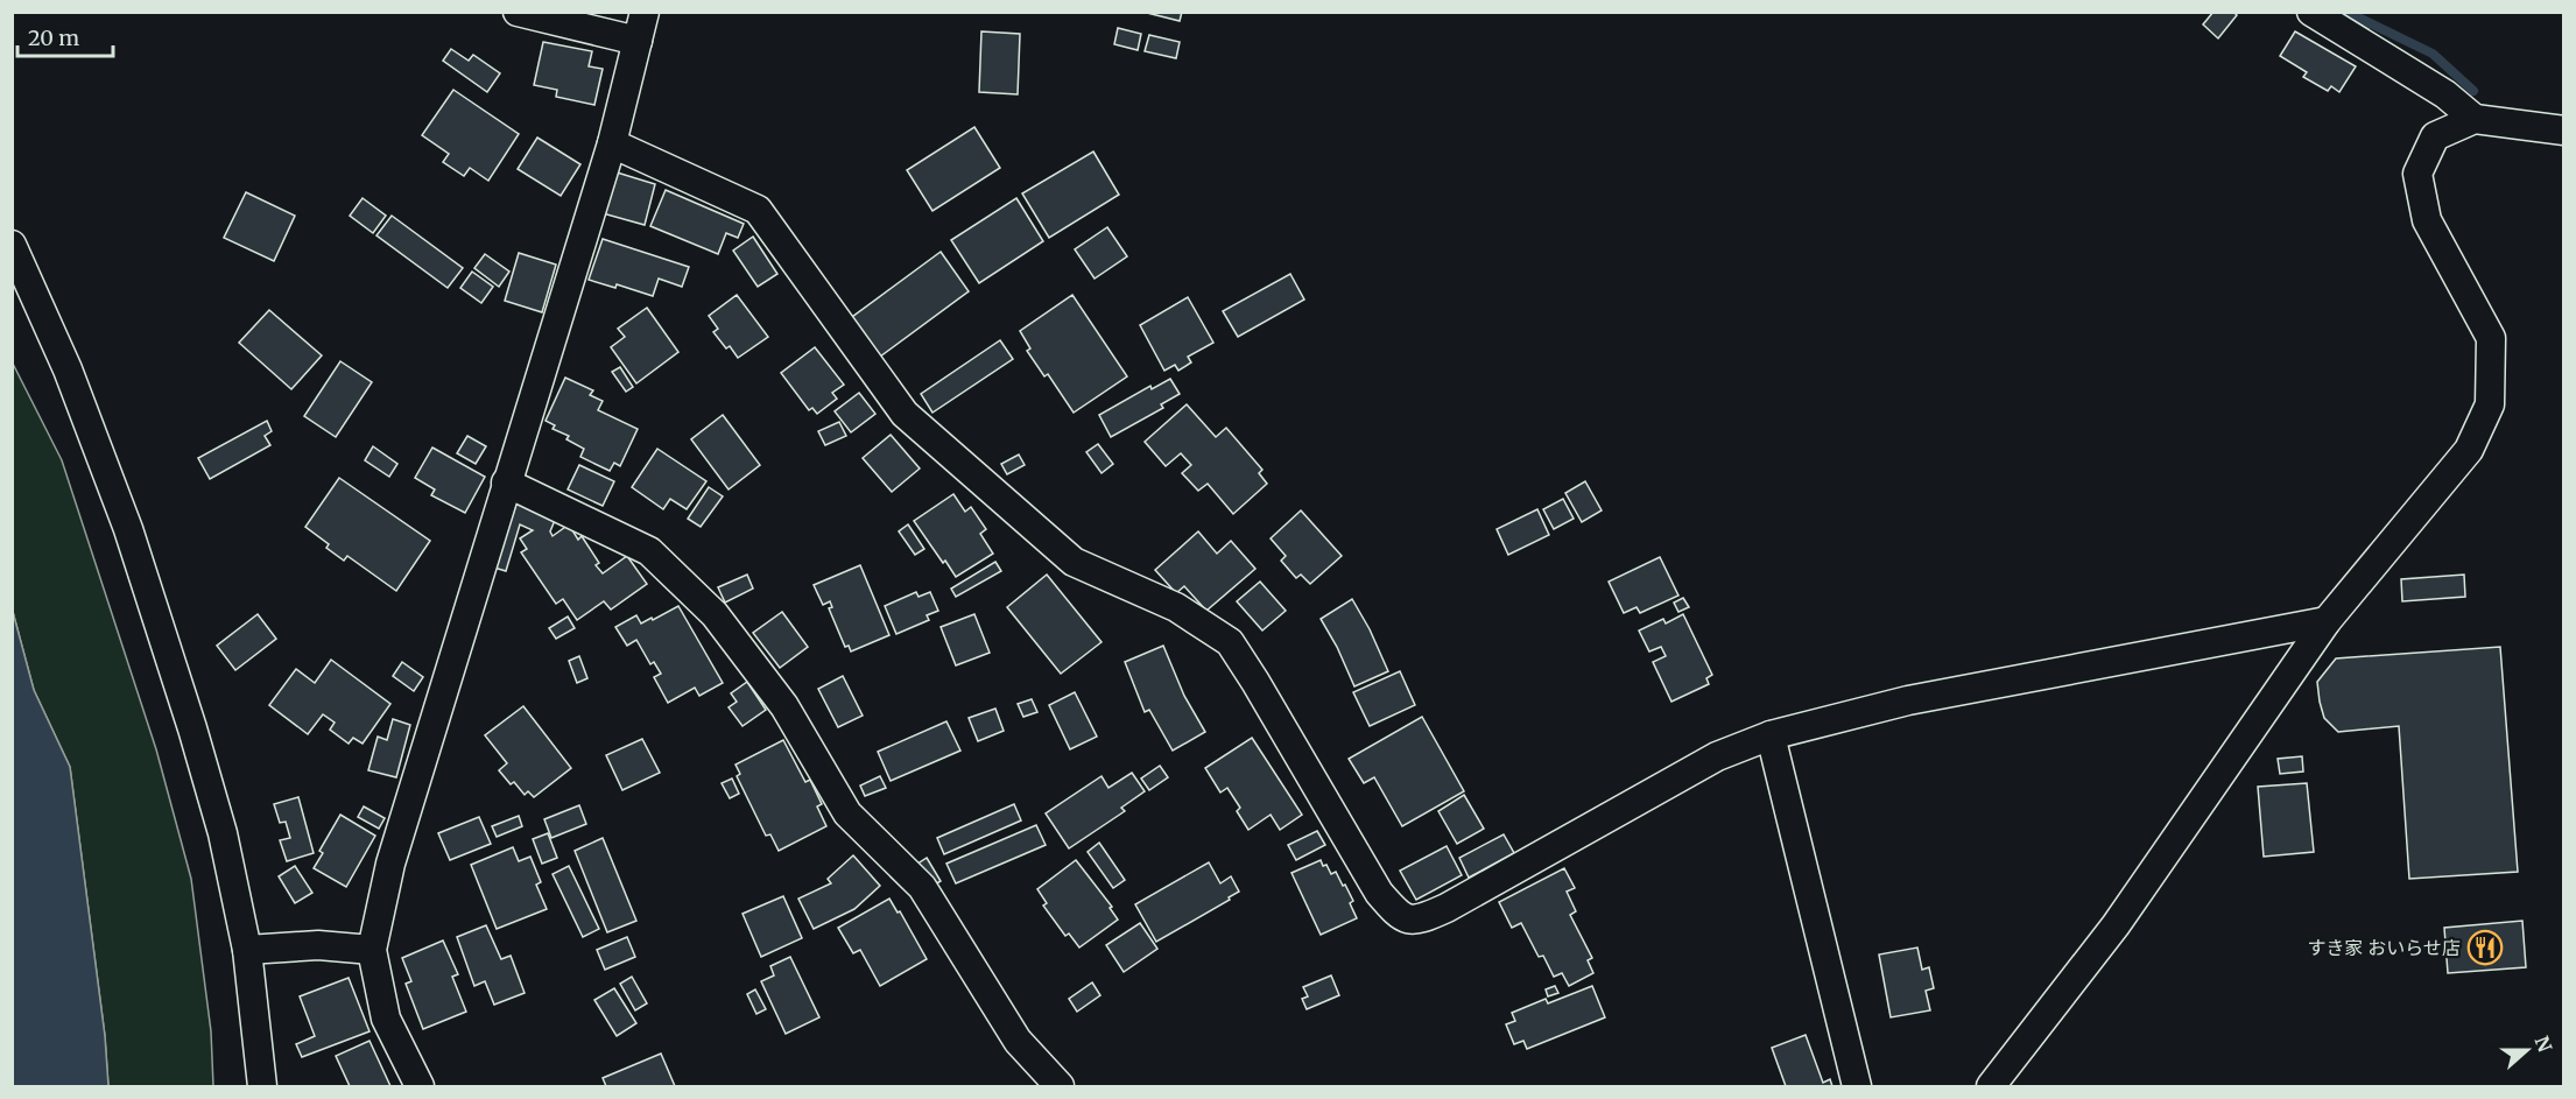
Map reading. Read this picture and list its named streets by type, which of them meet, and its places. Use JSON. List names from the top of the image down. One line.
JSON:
{"places":{"restaurant":["すき家 おいらせ店"]},"scale_bar":"20 m","north":"right"}
